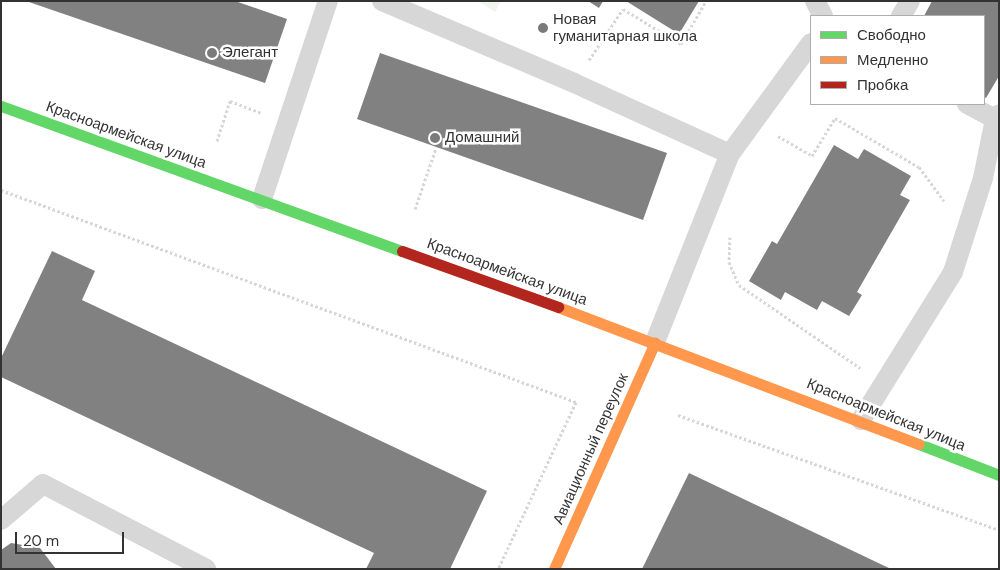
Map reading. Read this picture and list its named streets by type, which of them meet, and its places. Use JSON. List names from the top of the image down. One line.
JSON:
{"streets":{"street":["Красноармейская улица","Авиационный переулок"]},"crossings":[["Красноармейская улица","Авиационный переулок"]],"places":["Новая гуманитарная школа","Элегант","Домашний"],"legend":["Свободно","Медленно","Пробка"],"scale_bar":"20 m"}
